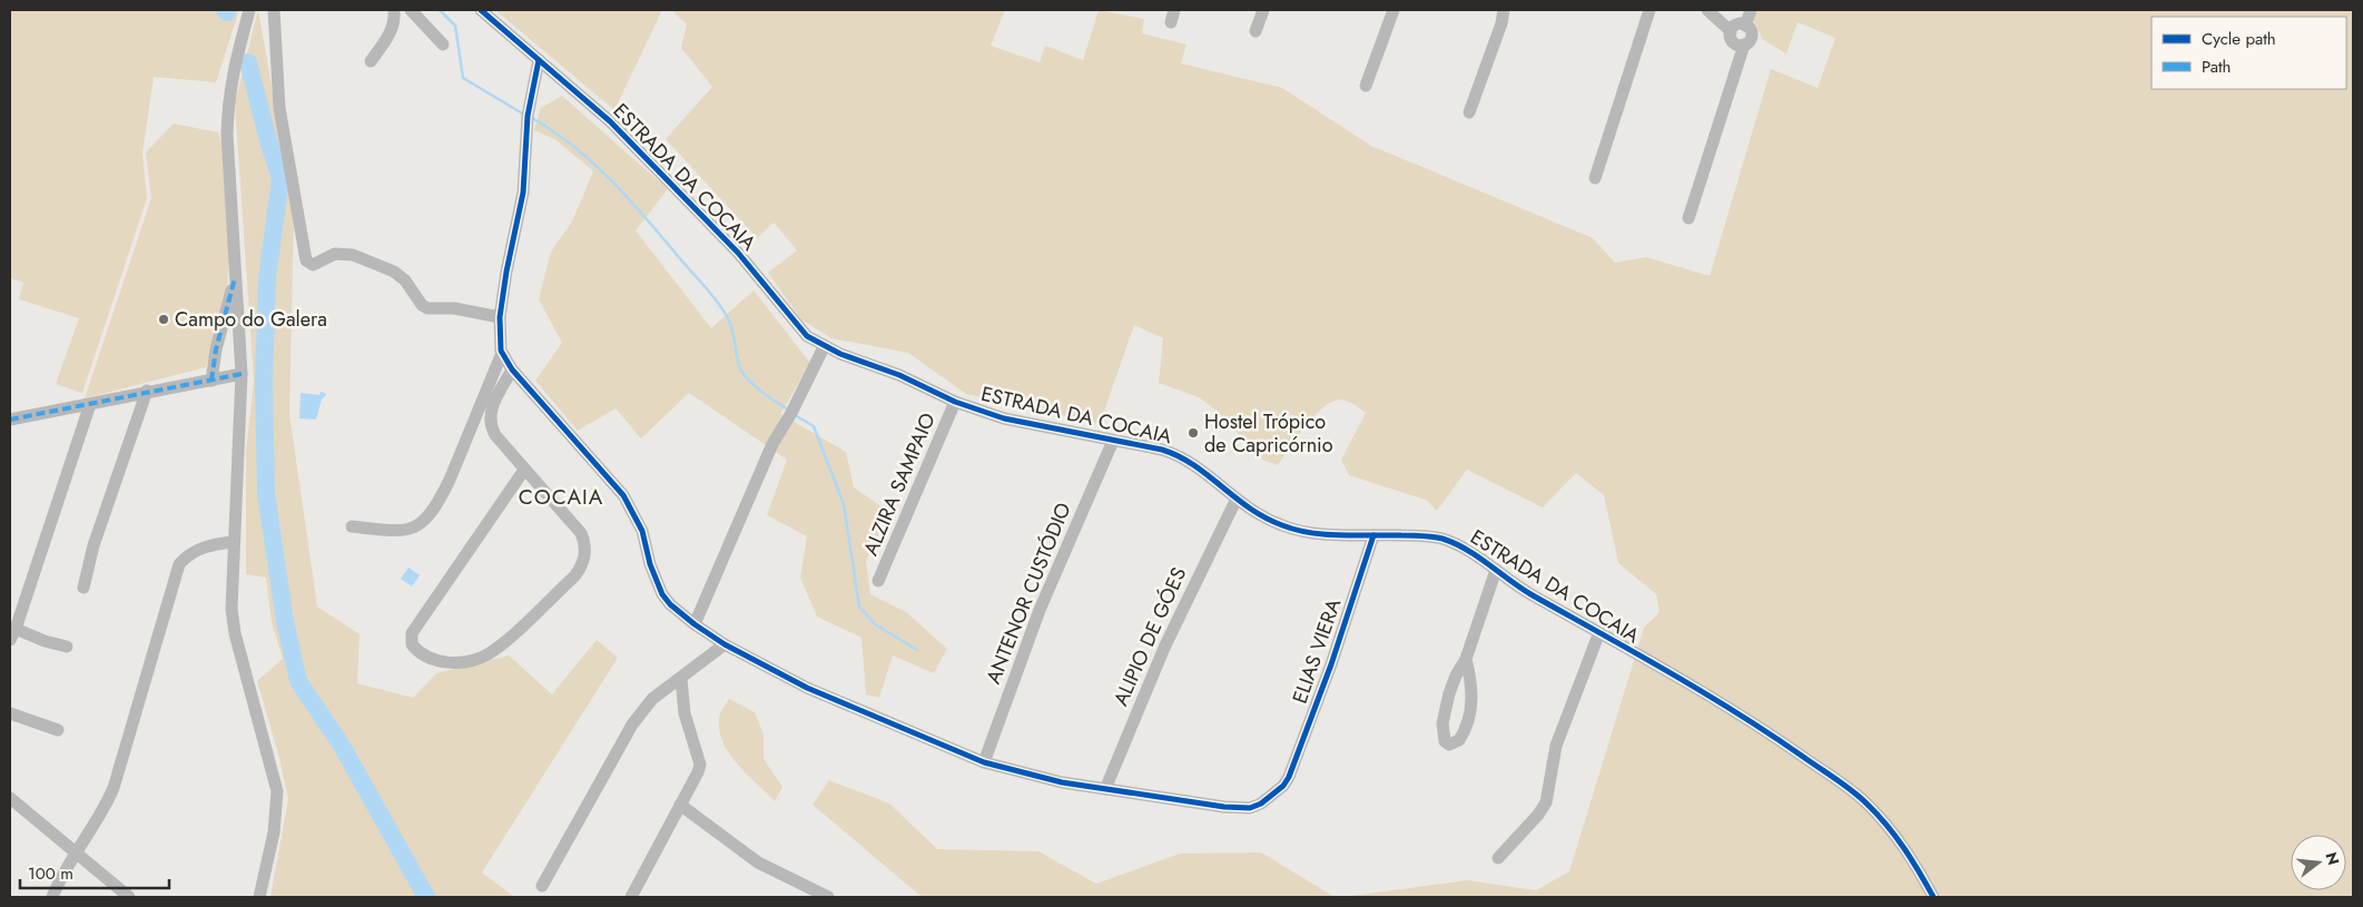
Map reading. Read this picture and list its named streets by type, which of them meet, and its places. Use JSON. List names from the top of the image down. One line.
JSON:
{"streets":{"street":["ESTRADA DA COCAIA","ALZIRA SAMPAIO","ANTENOR CUSTÓDIO","ALIPIO DE GÓES"],"cycle path":["ELIAS VIERA"]},"crossings":[["ESTRADA DA COCAIA","ALZIRA SAMPAIO"],["ESTRADA DA COCAIA","ANTENOR CUSTÓDIO"],["ESTRADA DA COCAIA","ALIPIO DE GÓES"]],"districts":["COCAIA"],"places":["Campo do Galera","Hostel Trópico de Capricórnio"],"legend":["Cycle path","Path"],"scale_bar":"100 m","north":"right"}
